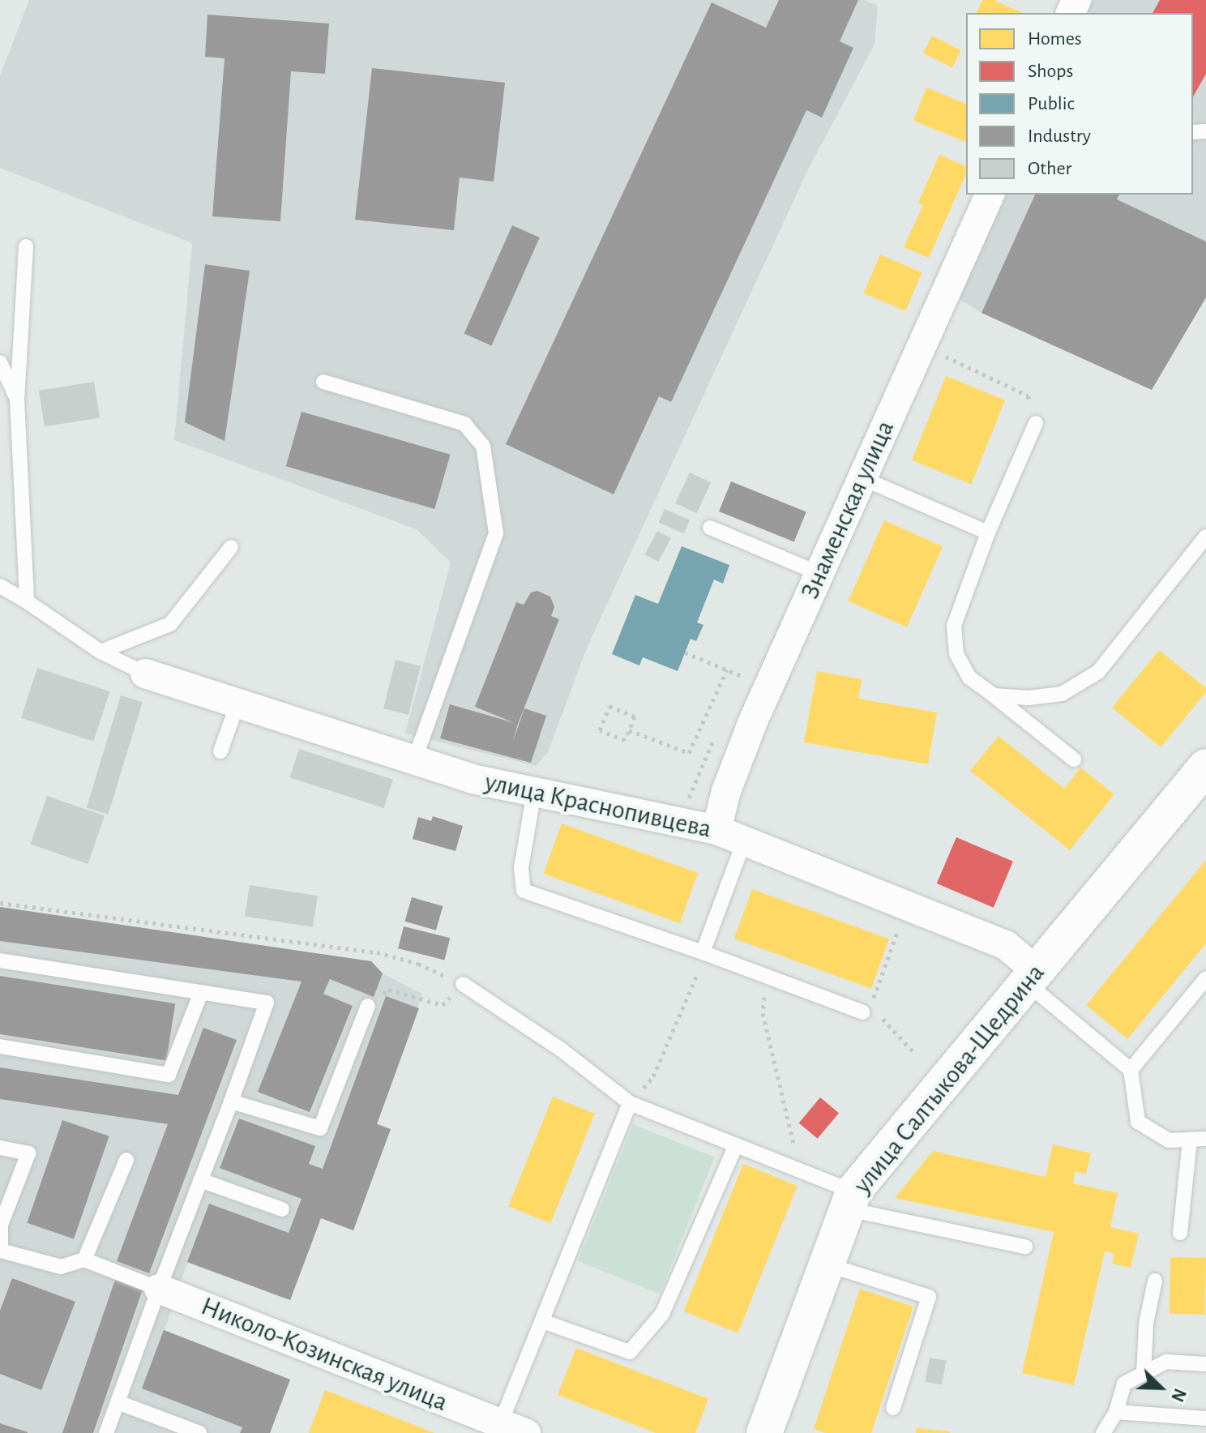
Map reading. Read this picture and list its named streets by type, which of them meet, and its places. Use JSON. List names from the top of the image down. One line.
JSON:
{"streets":{"main road":["улица Салтыкова-Щедрина"],"street":["Знаменская улица","улица Краснопивцева","Николо-Козинская улица"]},"crossings":[["Знаменская улица","улица Краснопивцева"],["улица Краснопивцева","улица Салтыкова-Щедрина"]],"legend":["Homes","Shops","Public","Industry","Other"],"north":"bottom right"}
